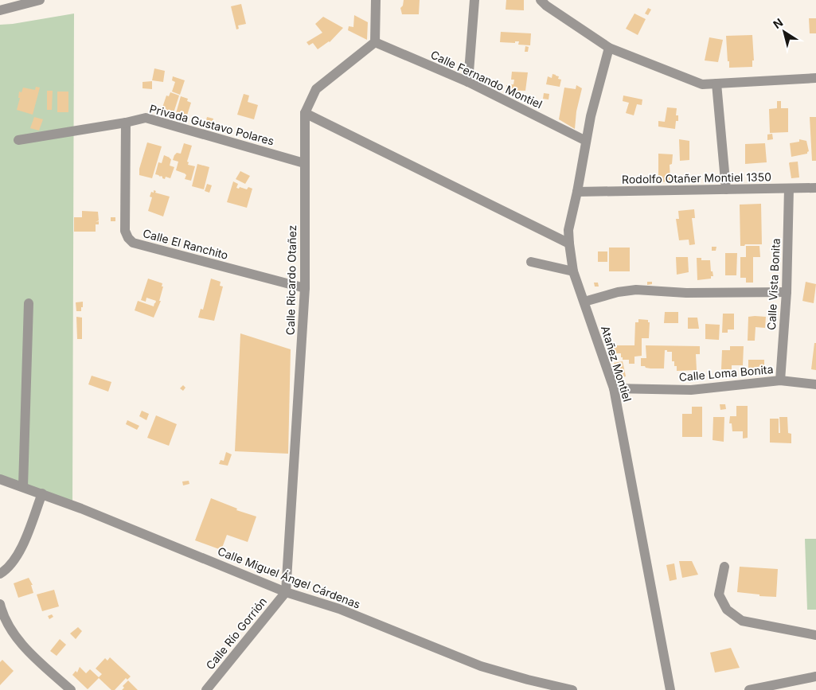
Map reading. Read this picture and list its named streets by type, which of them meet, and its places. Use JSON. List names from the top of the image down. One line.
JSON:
{"streets":{"street":["Calle Fernando Montiel","Privada Gustavo Polares","Rodolfo Otañer Montiel 1350","Calle El Ranchito","Calle Ricardo Otañez","Calle Vista Bonita","Atañez Montiel","Calle Loma Bonita","Calle Miguel Ángel Cárdenas","Calle Río Gorrión"]},"crossings":[["Calle Fernando Montiel","Calle Ricardo Otañez"],["Calle Fernando Montiel","Atañez Montiel"],["Privada Gustavo Polares","Calle El Ranchito"],["Privada Gustavo Polares","Calle Ricardo Otañez"],["Rodolfo Otañer Montiel 1350","Calle Vista Bonita"],["Rodolfo Otañer Montiel 1350","Atañez Montiel"],["Calle El Ranchito","Calle Ricardo Otañez"],["Calle Ricardo Otañez","Calle Miguel Ángel Cárdenas"],["Calle Ricardo Otañez","Calle Río Gorrión"],["Calle Vista Bonita","Calle Loma Bonita"],["Atañez Montiel","Calle Loma Bonita"],["Calle Miguel Ángel Cárdenas","Calle Río Gorrión"]],"north":"top left"}
